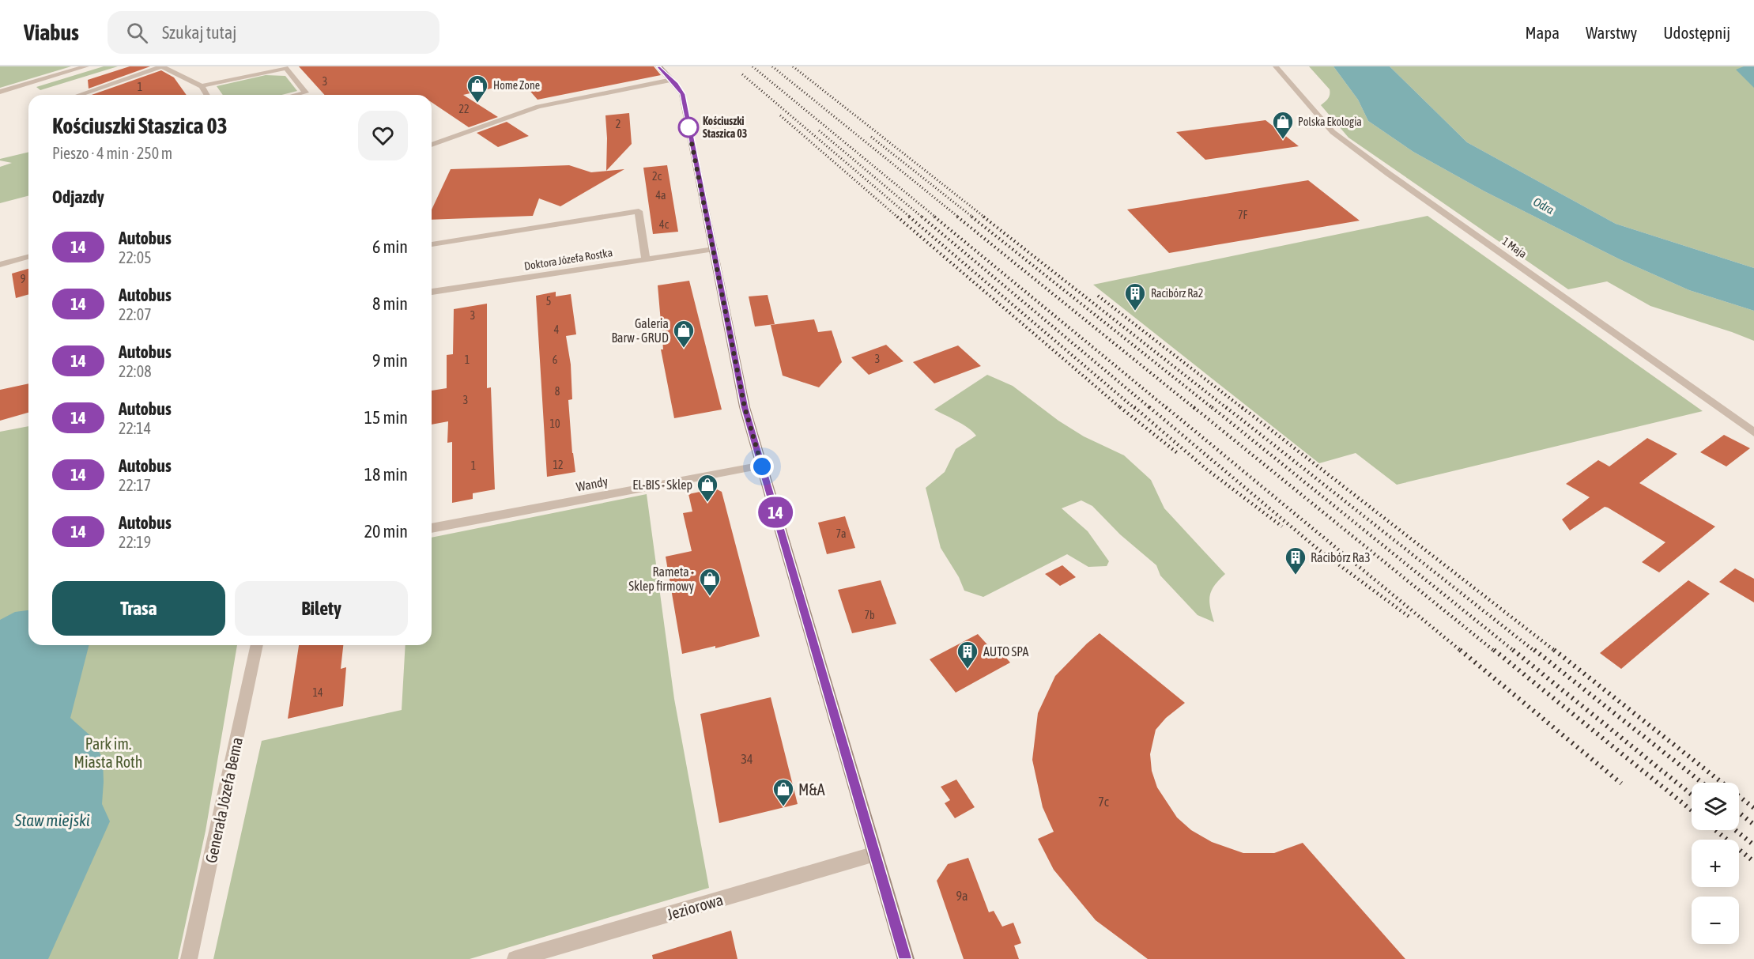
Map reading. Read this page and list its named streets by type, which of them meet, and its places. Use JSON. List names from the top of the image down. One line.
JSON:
{"streets":{"street":["1 Maja","Doktora Józefa Rostka","Wandy","Generała Józefa Bema","Jeziorowa"]},"water":["Odra","Staw miejski"],"parks":["Park im. Miasta Roth"],"places":{"shop":["Home Zone","Polska Ekologia","Galeria Barw - GRUD","EL-BIS - Sklep","Rameta - Sklep firmowy","M&A"],"other":["Kościuszki Staszica 03"],"building":["Racibórz Ra2","Racibórz Ra3","AUTO SPA"]},"lines":["bus line 14"],"house_numbers":["3","1","22","2","2c","4a","7F","4c","9","5","3","4","3","1","6","8","3","10","12","1","7a","7b","14","34","7c","9a"],"page":{"header":"Viabus","search":"Szukaj tutaj","nav":["Mapa","Warstwy","Udostępnij"],"on_map":"14","heading":[["Kościuszki Staszica 03","Pieszo · 4 min · 250 m"],"Odjazdy"],"list":[{"mark":"14","name":"Autobus","note":"22:05","value":"6 min"},{"mark":"14","name":"Autobus","note":"22:07","value":"8 min"},{"mark":"14","name":"Autobus","note":"22:08","value":"9 min"},{"mark":"14","name":"Autobus","note":"22:14","value":"15 min"},{"mark":"14","name":"Autobus","note":"22:17","value":"18 min"},{"mark":"14","name":"Autobus","note":"22:19","value":"20 min"}],"buttons":["Trasa","Bilety"],"map_buttons":["+","−"]}}
